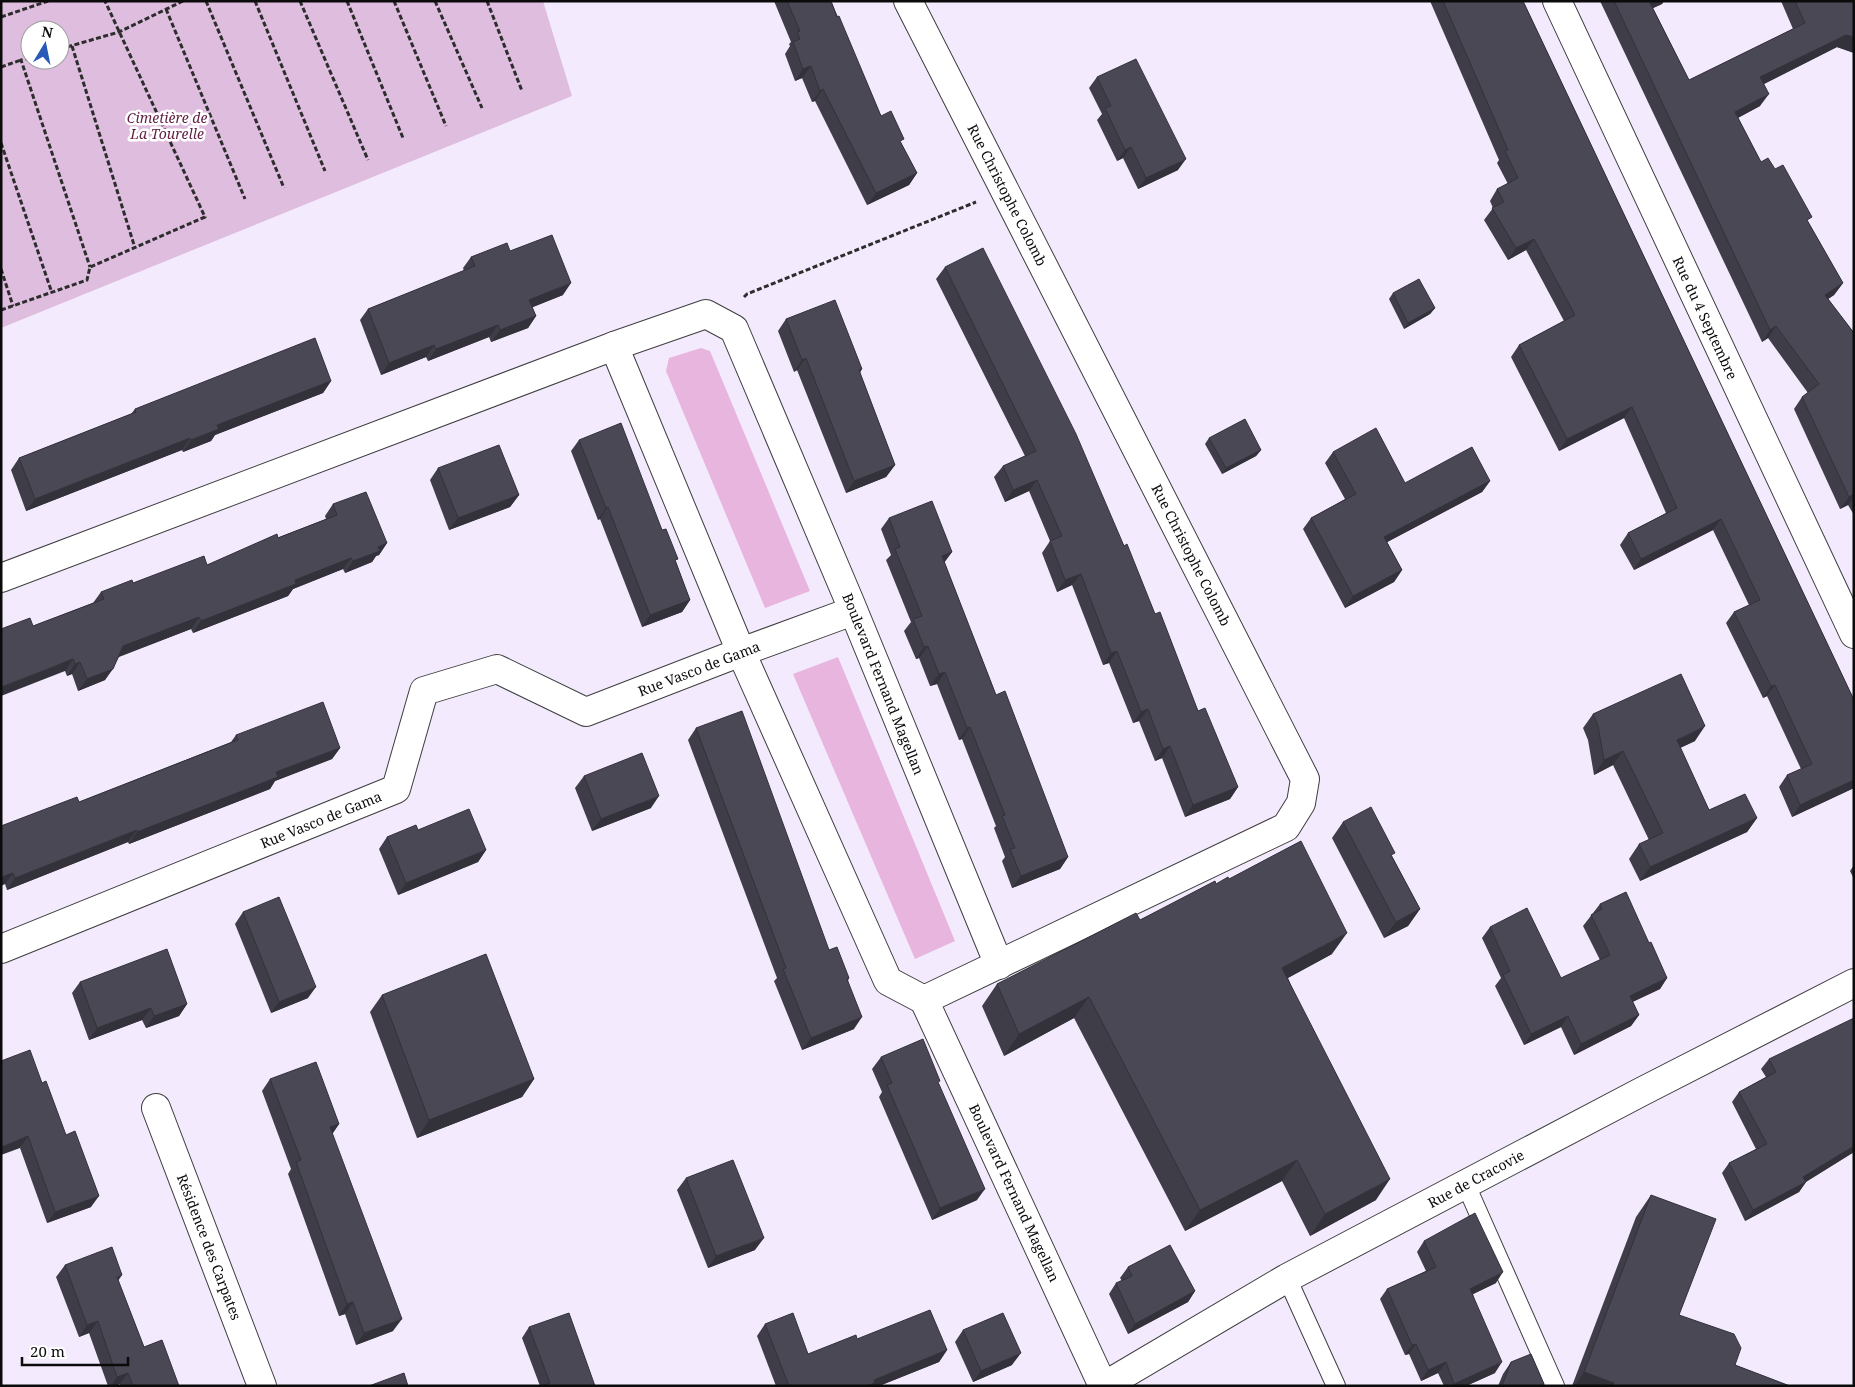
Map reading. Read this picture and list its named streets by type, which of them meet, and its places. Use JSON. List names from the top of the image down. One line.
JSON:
{"streets":{"street":["Rue Christophe Colomb","Rue du 4 Septembre","Rue Vasco de Gama","Boulevard Fernand Magellan","Rue de Cracovie","Résidence des Carpates"]},"crossings":[["Rue Christophe Colomb","Boulevard Fernand Magellan"],["Rue Vasco de Gama","Boulevard Fernand Magellan"],["Boulevard Fernand Magellan","Rue de Cracovie"]],"parks":["Cimetière de La Tourelle"],"scale_bar":"20 m","north":"top"}
